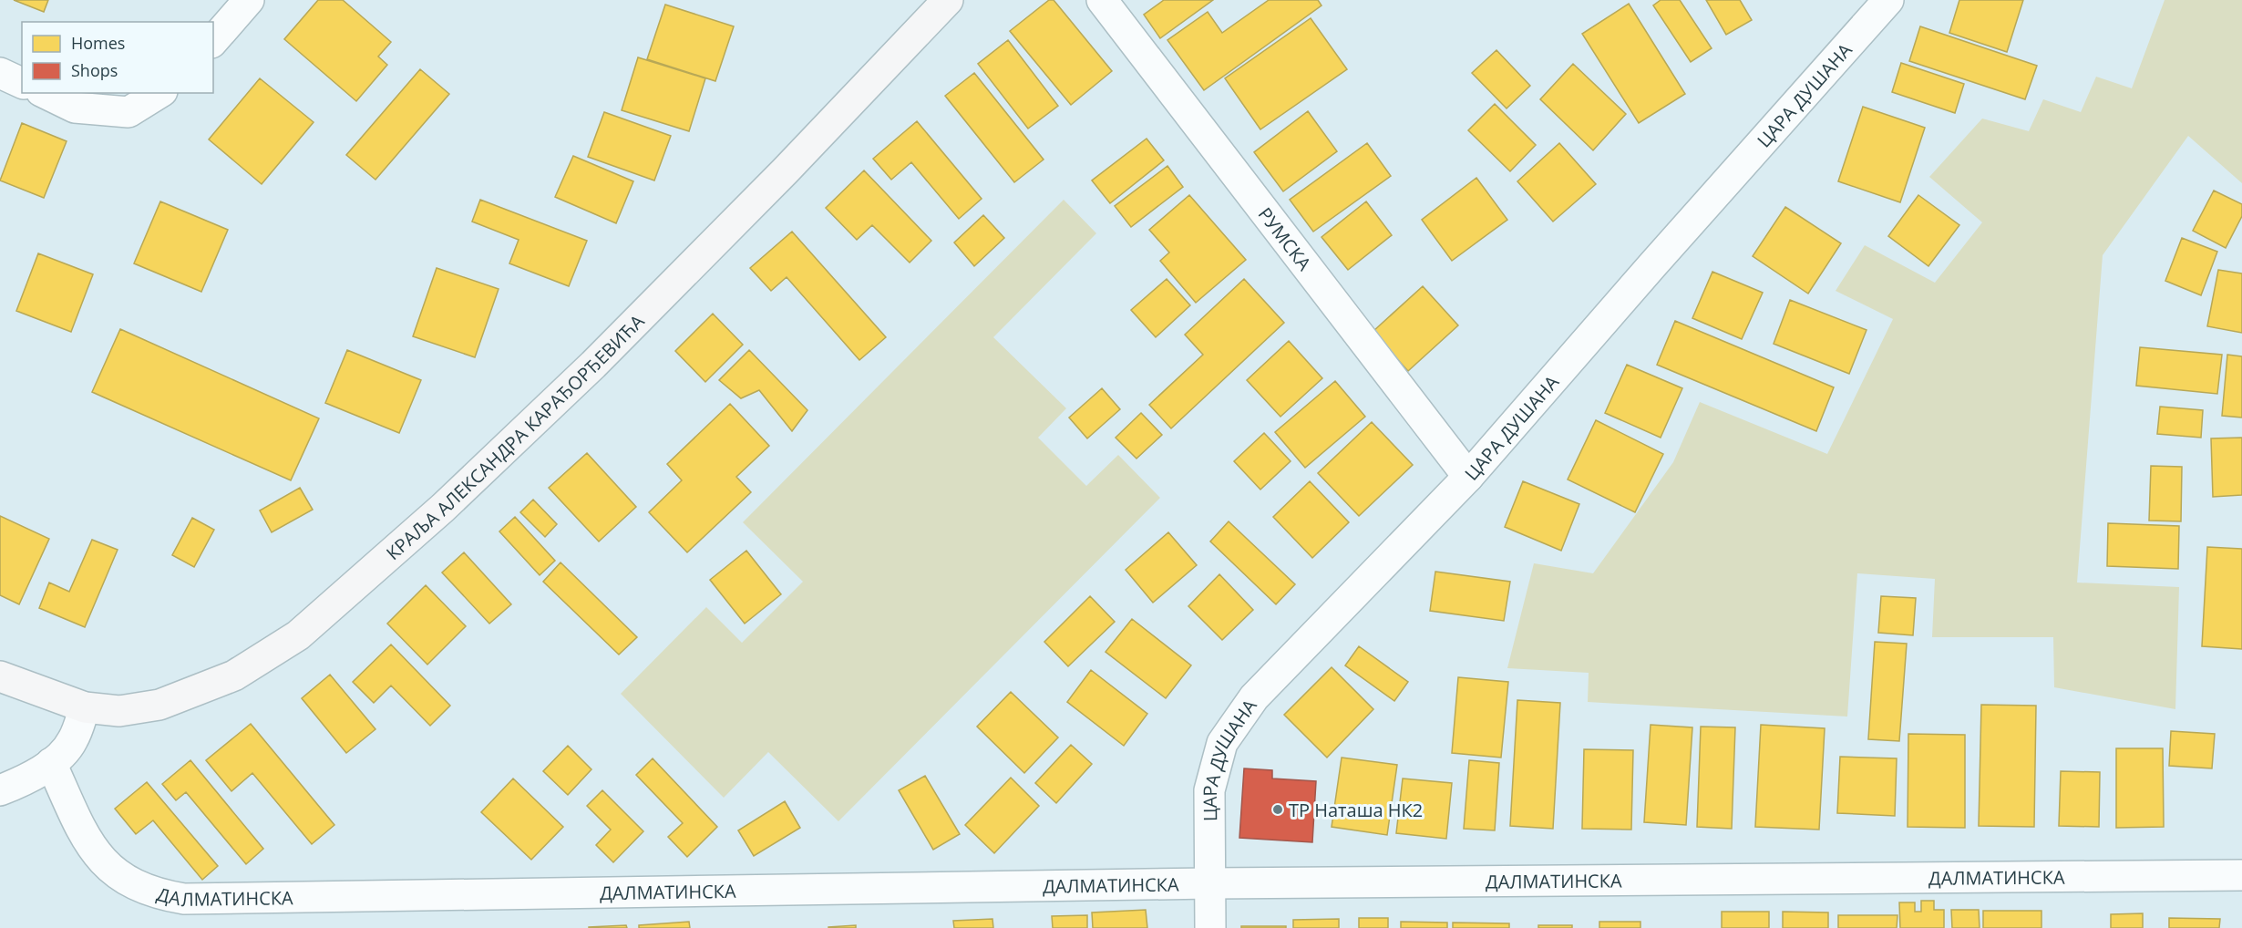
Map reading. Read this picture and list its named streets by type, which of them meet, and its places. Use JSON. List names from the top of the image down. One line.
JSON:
{"streets":{"street":["ЦАРА ДУШАНА","РУМСКА","КРАЉА АЛЕКСАНДРА КАРАЂОРЂЕВИЋА","ДАЛМАТИНСКА"]},"crossings":[["ЦАРА ДУШАНА","РУМСКА"],["ЦАРА ДУШАНА","ДАЛМАТИНСКА"]],"places":["ТР Наташа НК2"],"legend":["Homes","Shops"]}
